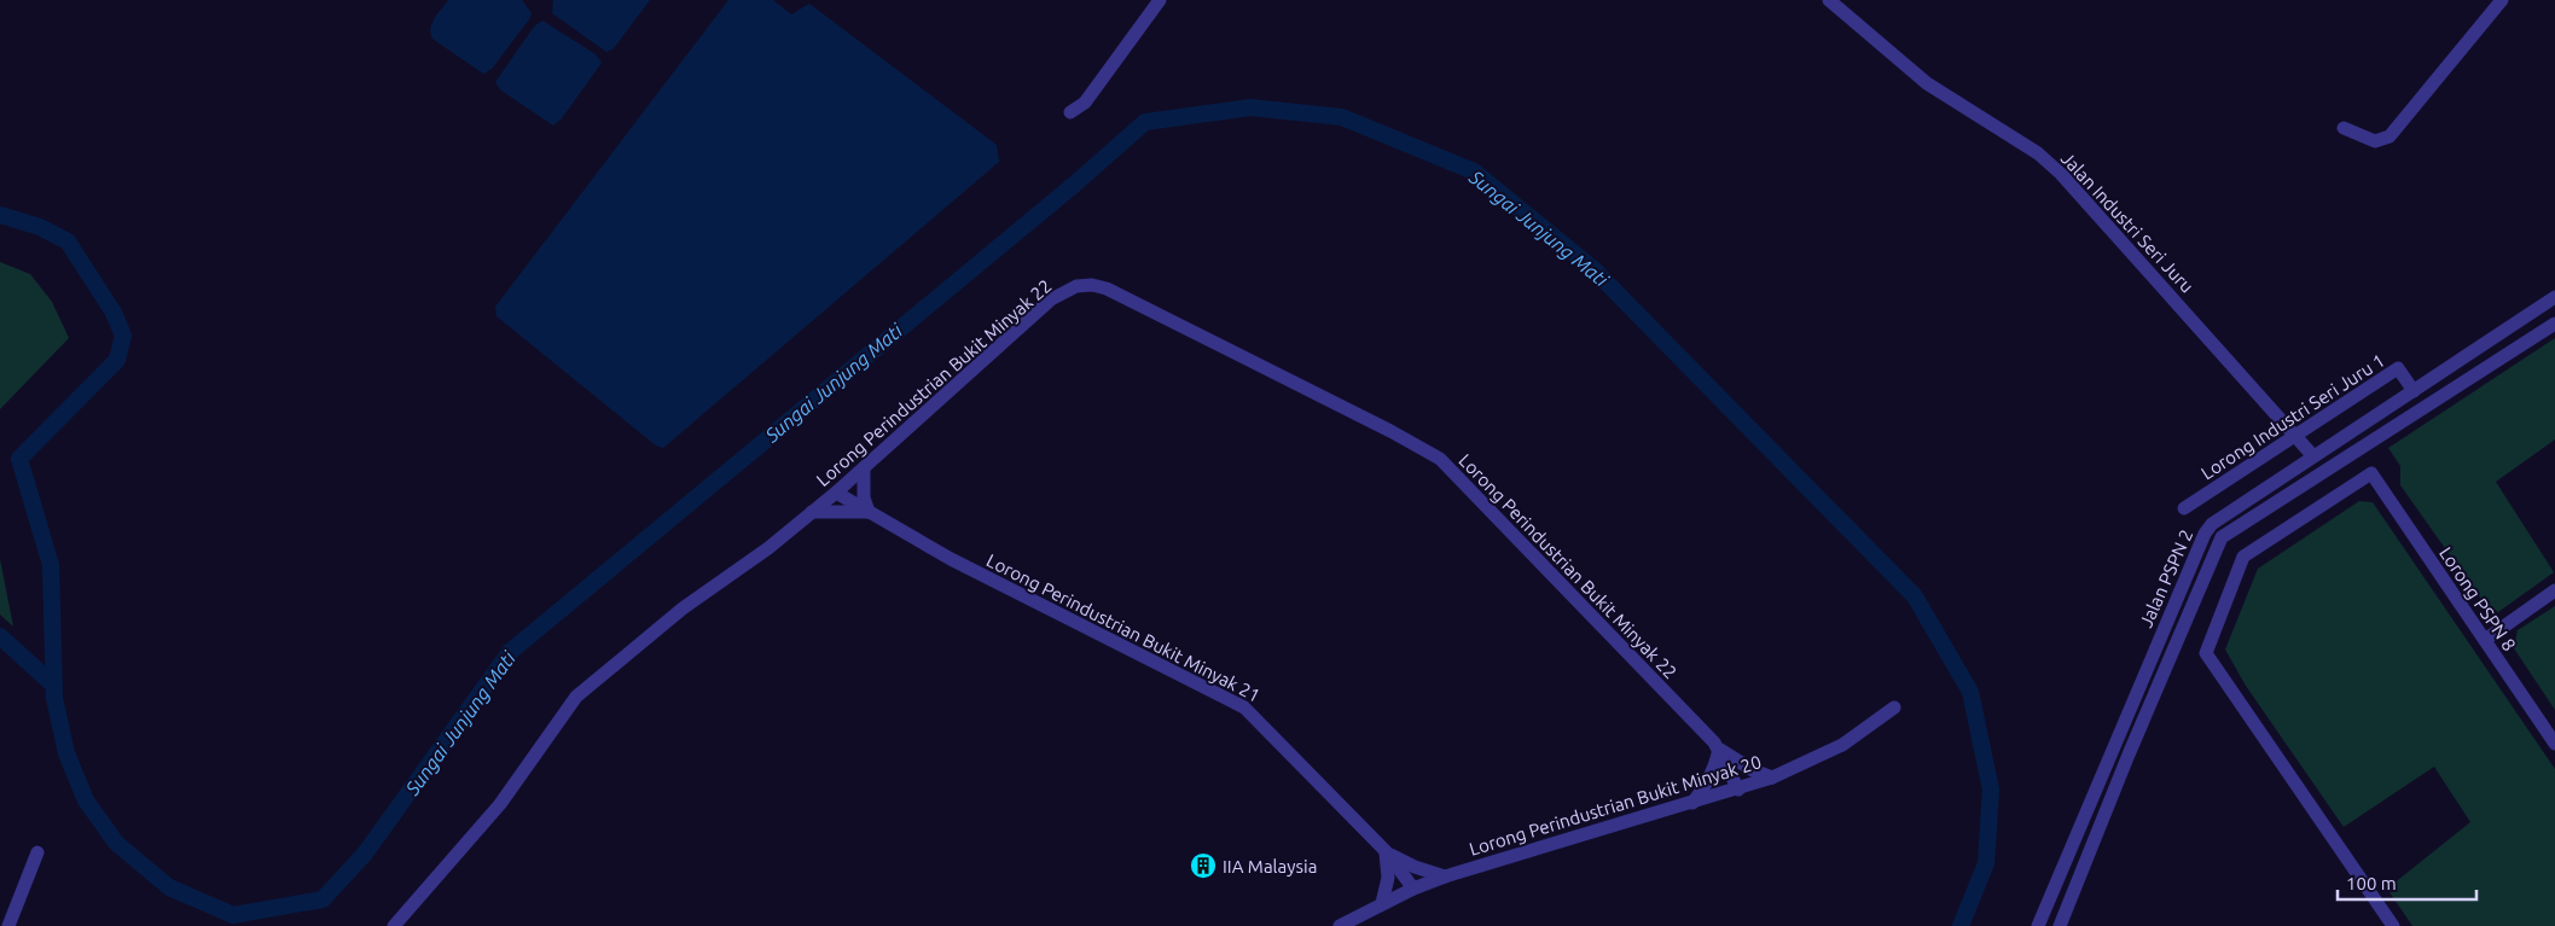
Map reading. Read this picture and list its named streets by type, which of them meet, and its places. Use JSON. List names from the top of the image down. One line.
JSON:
{"streets":{"street":["Jalan Industri Seri Juru","Lorong Perindustrian Bukit Minyak 22","Lorong Industri Seri Juru 1","Jalan PSPN 2","Lorong PSPN 8","Lorong Perindustrian Bukit Minyak 21","Lorong Perindustrian Bukit Minyak 20"]},"crossings":[["Jalan Industri Seri Juru","Lorong Industri Seri Juru 1"],["Jalan Industri Seri Juru","Jalan PSPN 2"],["Lorong Perindustrian Bukit Minyak 22","Lorong Perindustrian Bukit Minyak 21"],["Lorong Perindustrian Bukit Minyak 22","Lorong Perindustrian Bukit Minyak 20"],["Lorong Industri Seri Juru 1","Jalan PSPN 2"],["Lorong Perindustrian Bukit Minyak 21","Lorong Perindustrian Bukit Minyak 20"]],"water":["Sungai Junjung Mati"],"places":{"building":["IIA Malaysia"]},"scale_bar":"100 m"}
